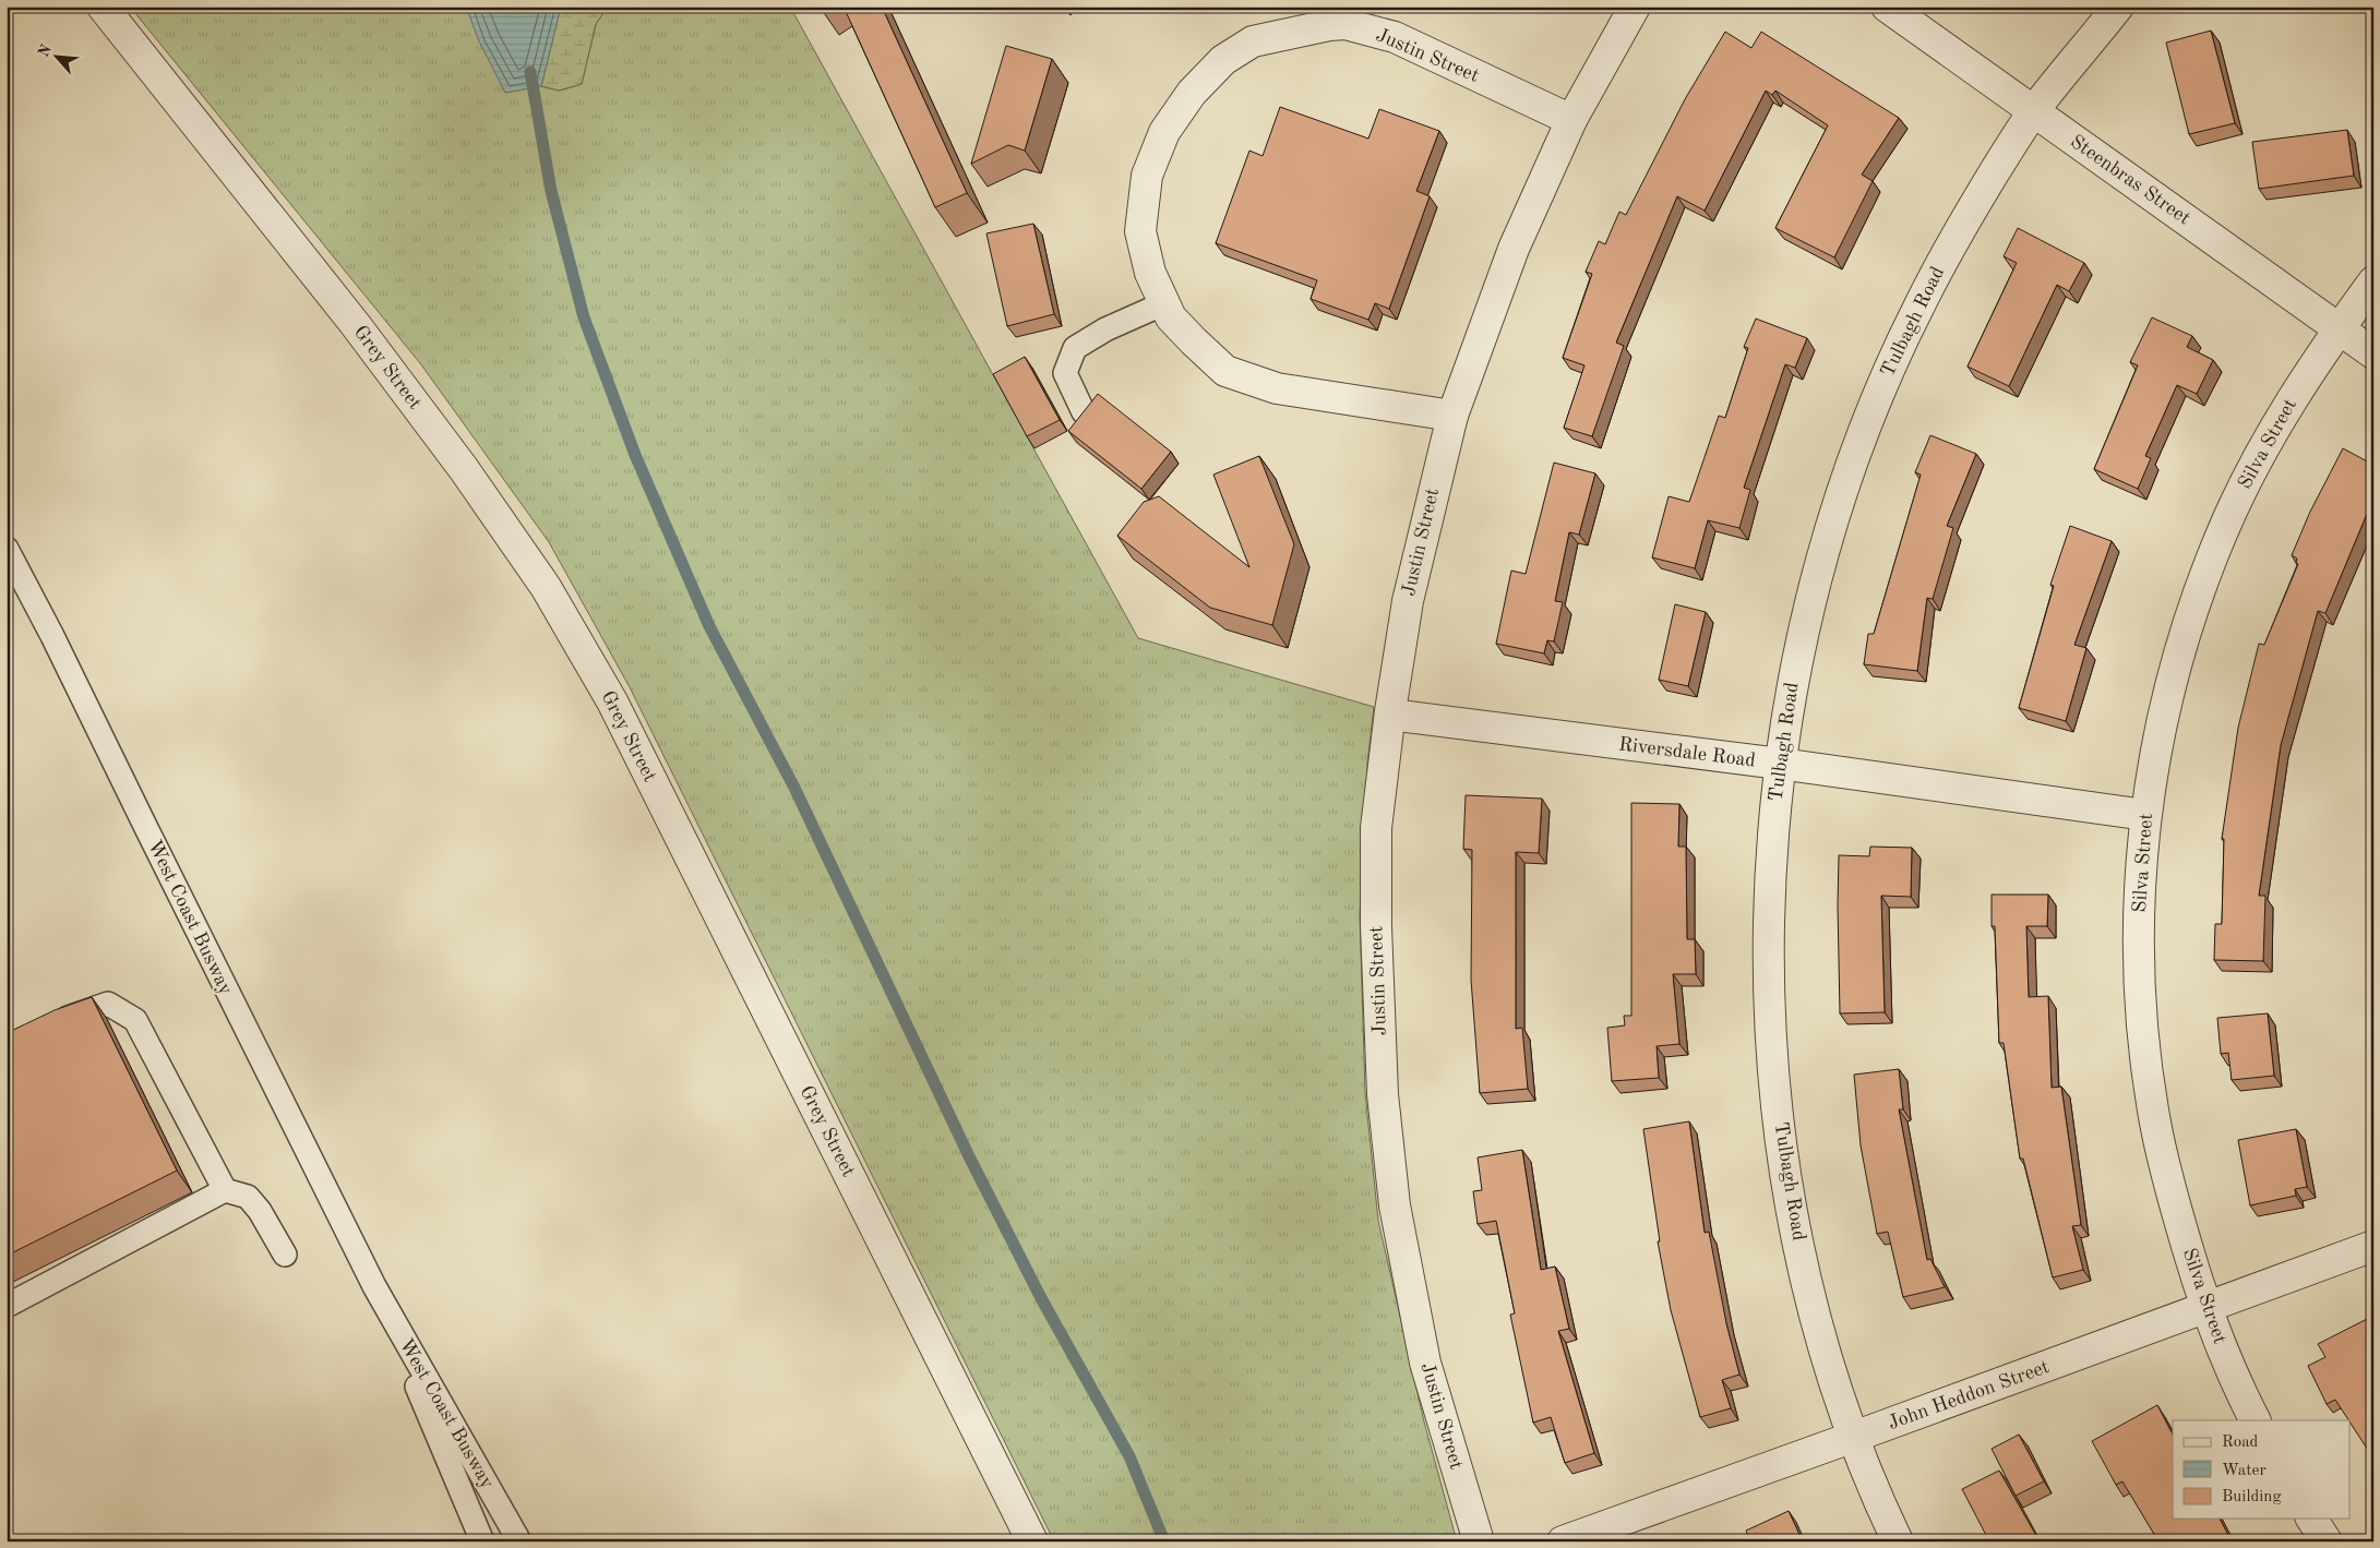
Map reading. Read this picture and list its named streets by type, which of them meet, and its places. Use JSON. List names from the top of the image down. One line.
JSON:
{"streets":{"street":["Justin Street","Steenbras Street","Tulbagh Road","Grey Street","Silva Street","Riversdale Road","John Heddon Street"],"lane":["West Coast Busway"]},"crossings":[["Justin Street","Riversdale Road"],["Steenbras Street","Tulbagh Road"],["Steenbras Street","Silva Street"],["Tulbagh Road","Riversdale Road"],["Tulbagh Road","John Heddon Street"],["Silva Street","Riversdale Road"],["Silva Street","John Heddon Street"]],"legend":["Road","Water","Building"],"north":"top left"}
